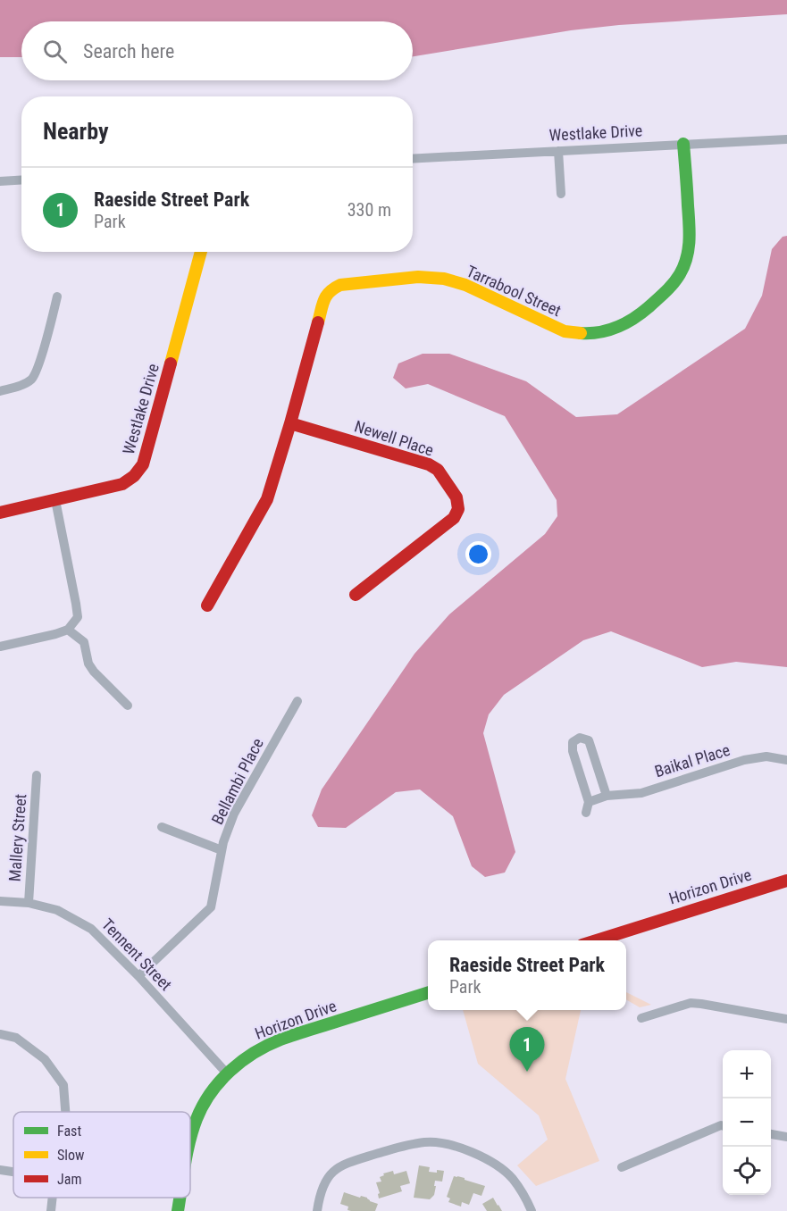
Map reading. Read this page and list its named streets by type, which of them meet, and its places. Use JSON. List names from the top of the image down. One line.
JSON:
{"streets":{"street":["Westlake Drive","Tarrabool Street","Newell Place","Baikal Place","Bellambi Place","Mallery Street","Horizon Drive","Tennent Street"]},"crossings":[["Westlake Drive","Tarrabool Street"],["Tarrabool Street","Newell Place"],["Bellambi Place","Tennent Street"],["Mallery Street","Tennent Street"],["Horizon Drive","Tennent Street"]],"legend":["Fast","Slow","Jam"],"page":{"search":"Search here","heading":"Nearby","list":[{"mark":"1","name":"Raeside Street Park","note":"Park","value":"330 m"}],"popup":["Raeside Street Park","Park"],"pins":"1","map_buttons":["+","−"]}}
